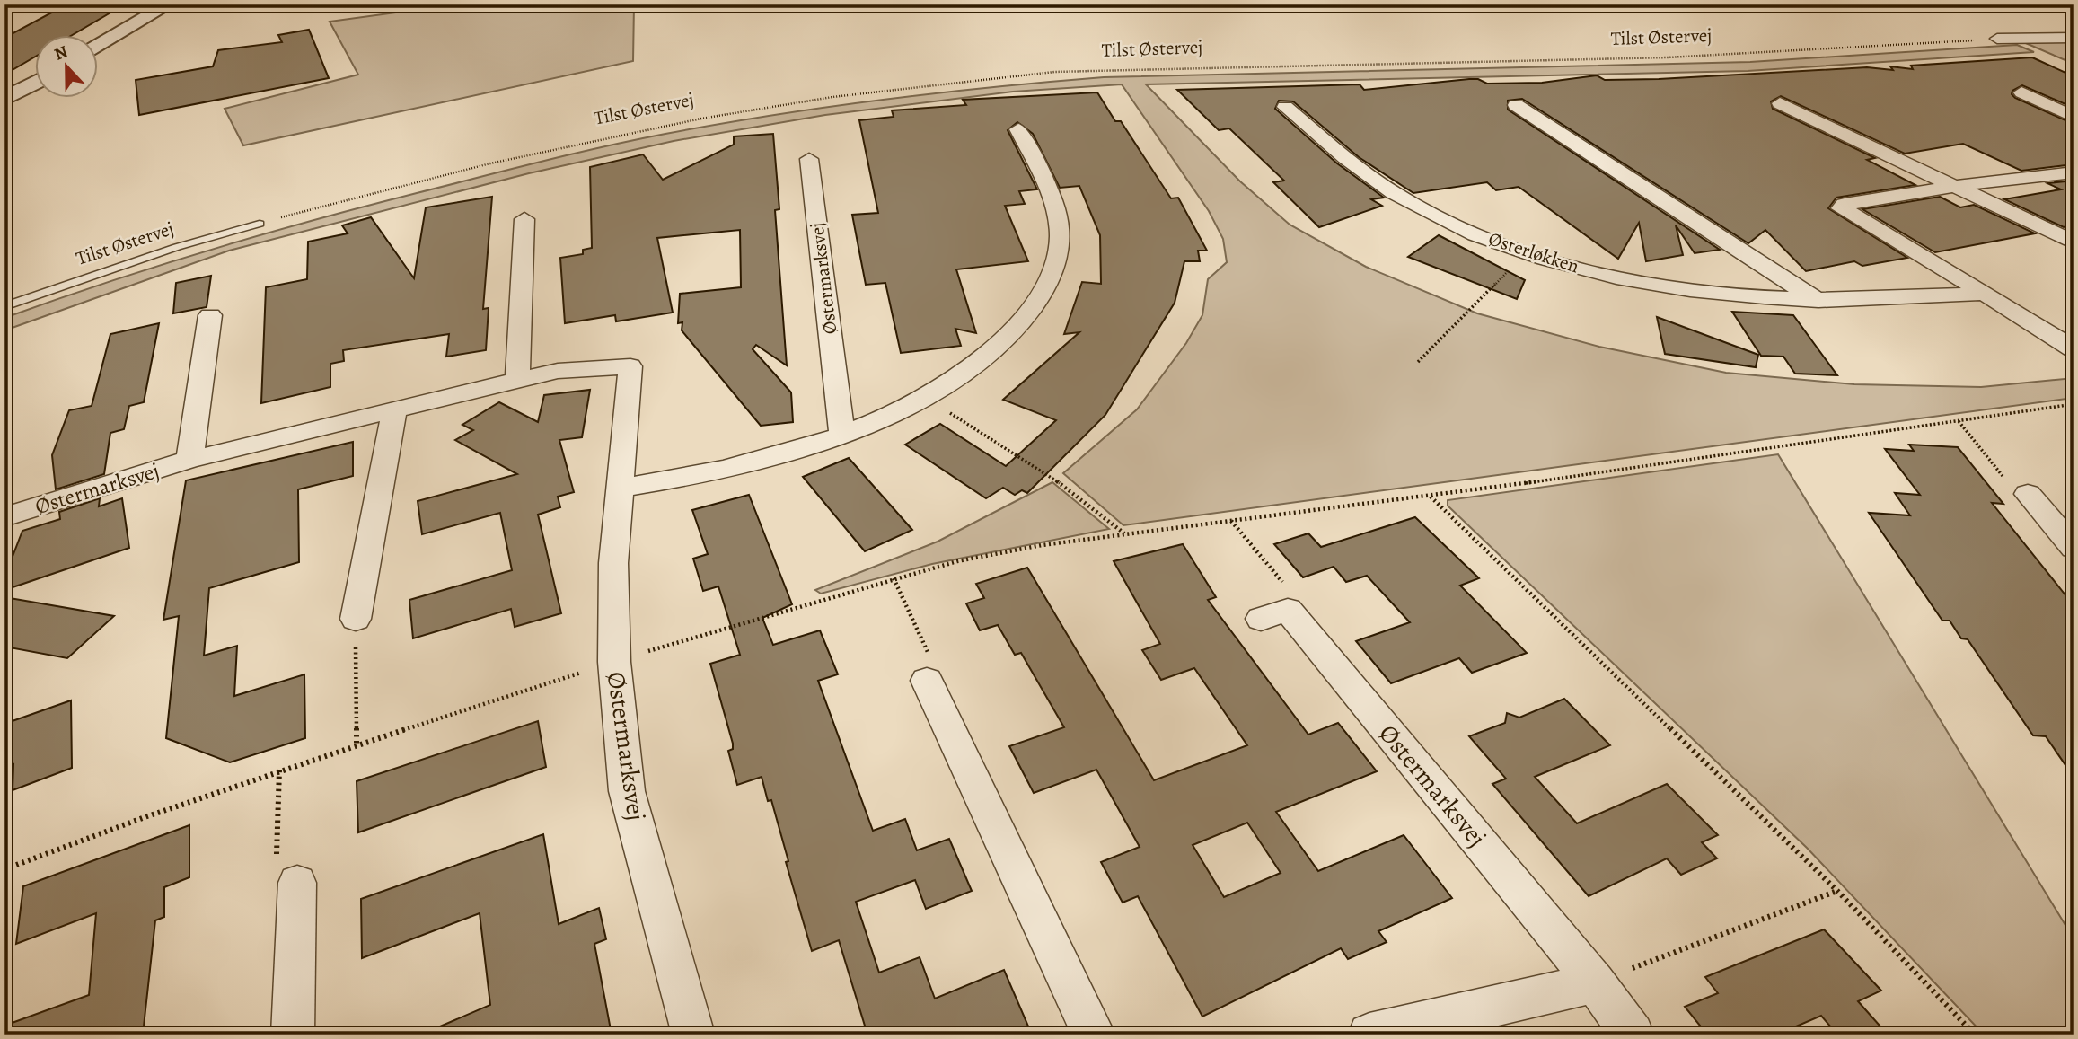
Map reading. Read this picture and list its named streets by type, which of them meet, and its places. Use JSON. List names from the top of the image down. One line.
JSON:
{"streets":{"street":["Østerløkken","Østermarksvej"],"lane":["Tilst Østervej"]},"north":"top"}
